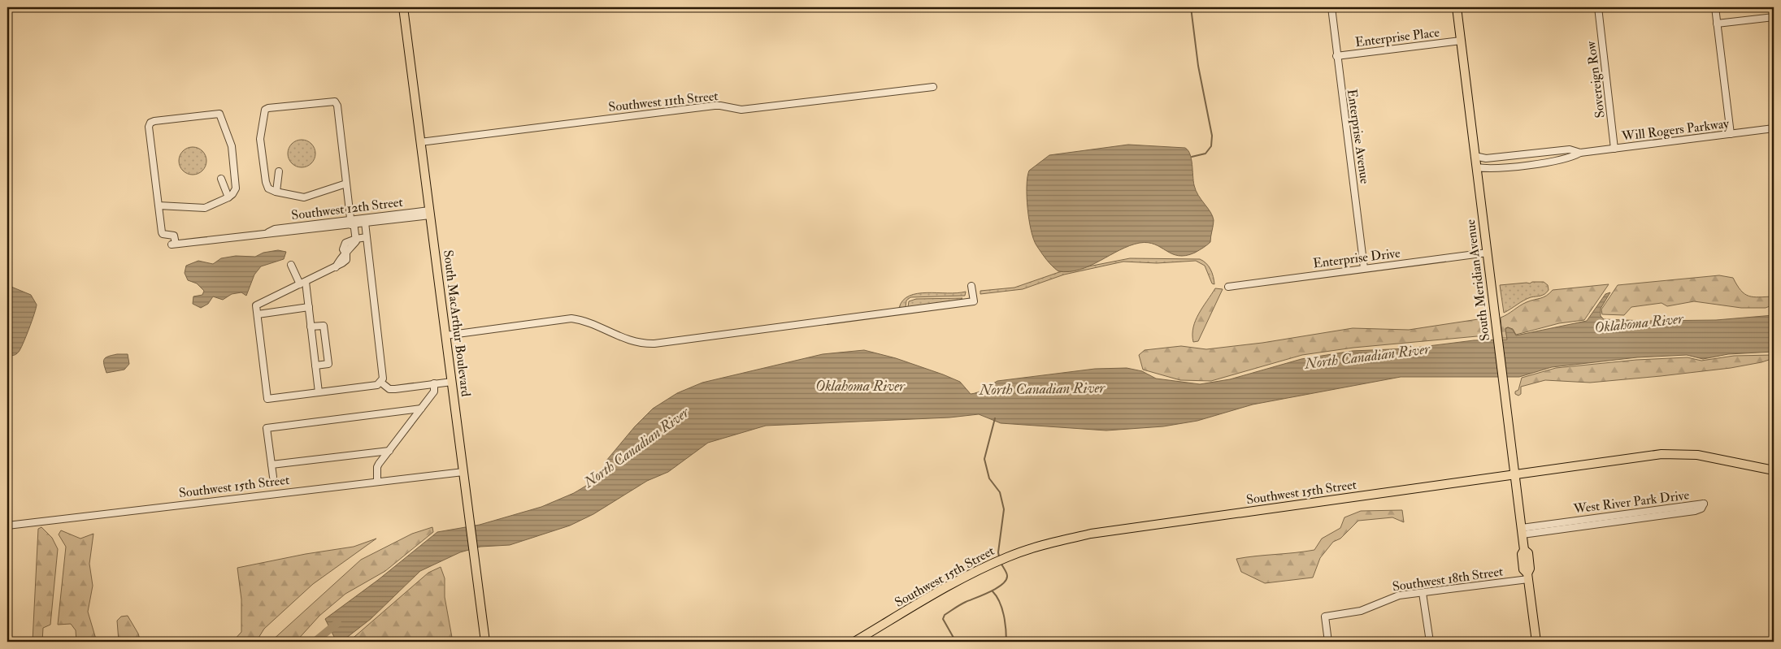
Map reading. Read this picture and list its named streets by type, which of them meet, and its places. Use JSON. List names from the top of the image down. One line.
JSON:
{"streets":{"main road":["South Meridian Avenue","South MacArthur Boulevard","Southwest 15th Street"],"street":["Enterprise Place","Sovereign Row","Southwest 11th Street","Will Rogers Parkway","Enterprise Avenue","Southwest 12th Street","Enterprise Drive","West River Park Drive","Southwest 18th Street"]},"crossings":[["Enterprise Place","Enterprise Avenue"],["Enterprise Place","South Meridian Avenue"],["Sovereign Row","Will Rogers Parkway"],["Southwest 11th Street","South MacArthur Boulevard"],["Will Rogers Parkway","South Meridian Avenue"],["Enterprise Avenue","Enterprise Drive"],["Southwest 12th Street","South MacArthur Boulevard"],["Enterprise Drive","South Meridian Avenue"],["South Meridian Avenue","Southwest 15th Street"],["South Meridian Avenue","West River Park Drive"],["South Meridian Avenue","Southwest 18th Street"],["South MacArthur Boulevard","Southwest 15th Street"]],"water":["Oklahoma River","North Canadian River"]}
